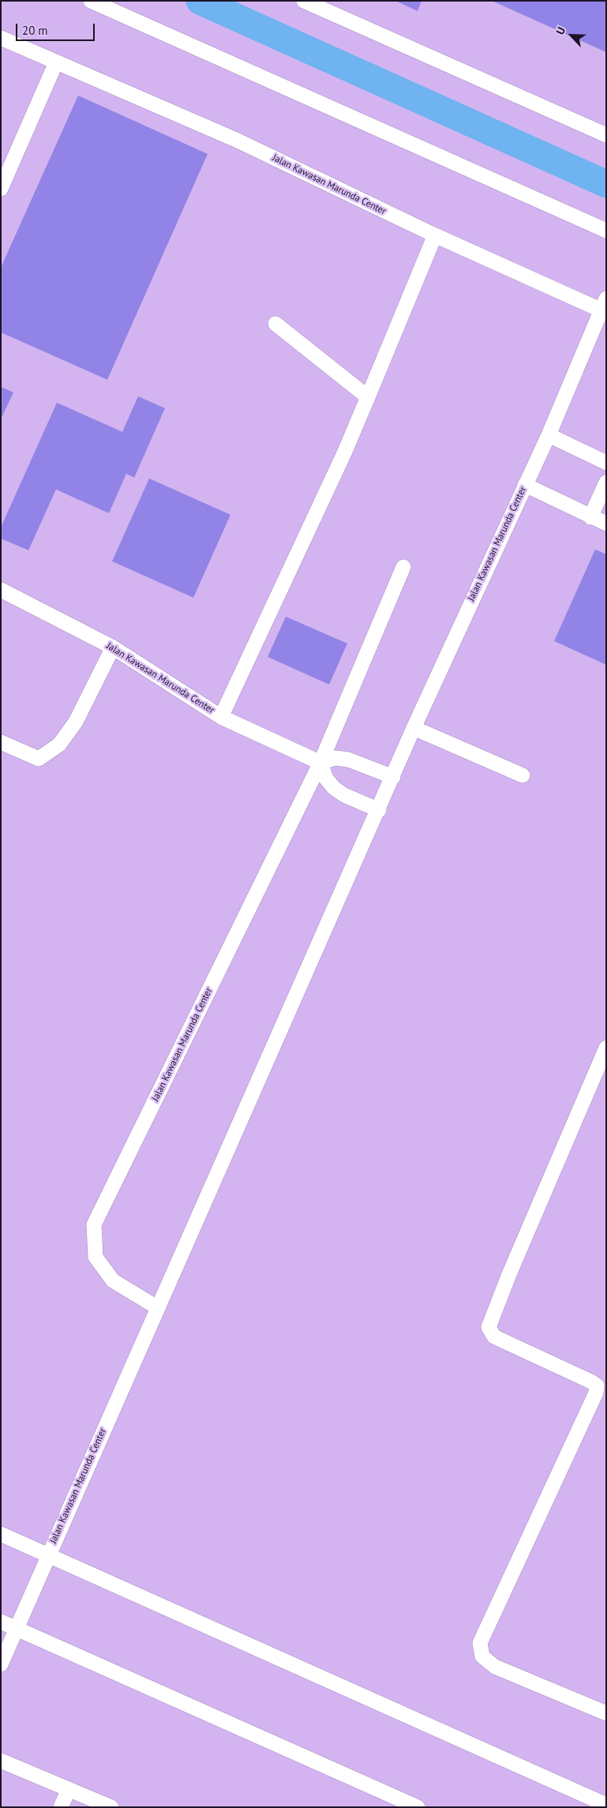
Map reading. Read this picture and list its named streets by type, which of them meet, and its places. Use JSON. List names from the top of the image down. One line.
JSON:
{"streets":{"lane":["Jalan Kawasan Marunda Center"]},"scale_bar":"20 m","north":"top left"}
